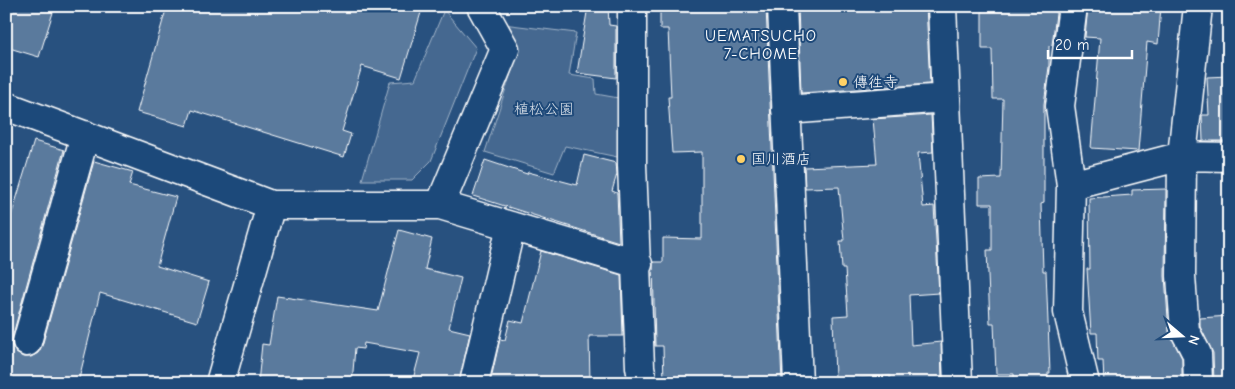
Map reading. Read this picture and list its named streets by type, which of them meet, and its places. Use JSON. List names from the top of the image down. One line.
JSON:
{"districts":["UEMATSUCHO 7-CHOME"],"parks":["植松公園"],"places":["傳徃寺","国川酒店"],"scale_bar":"20 m","north":"right"}
